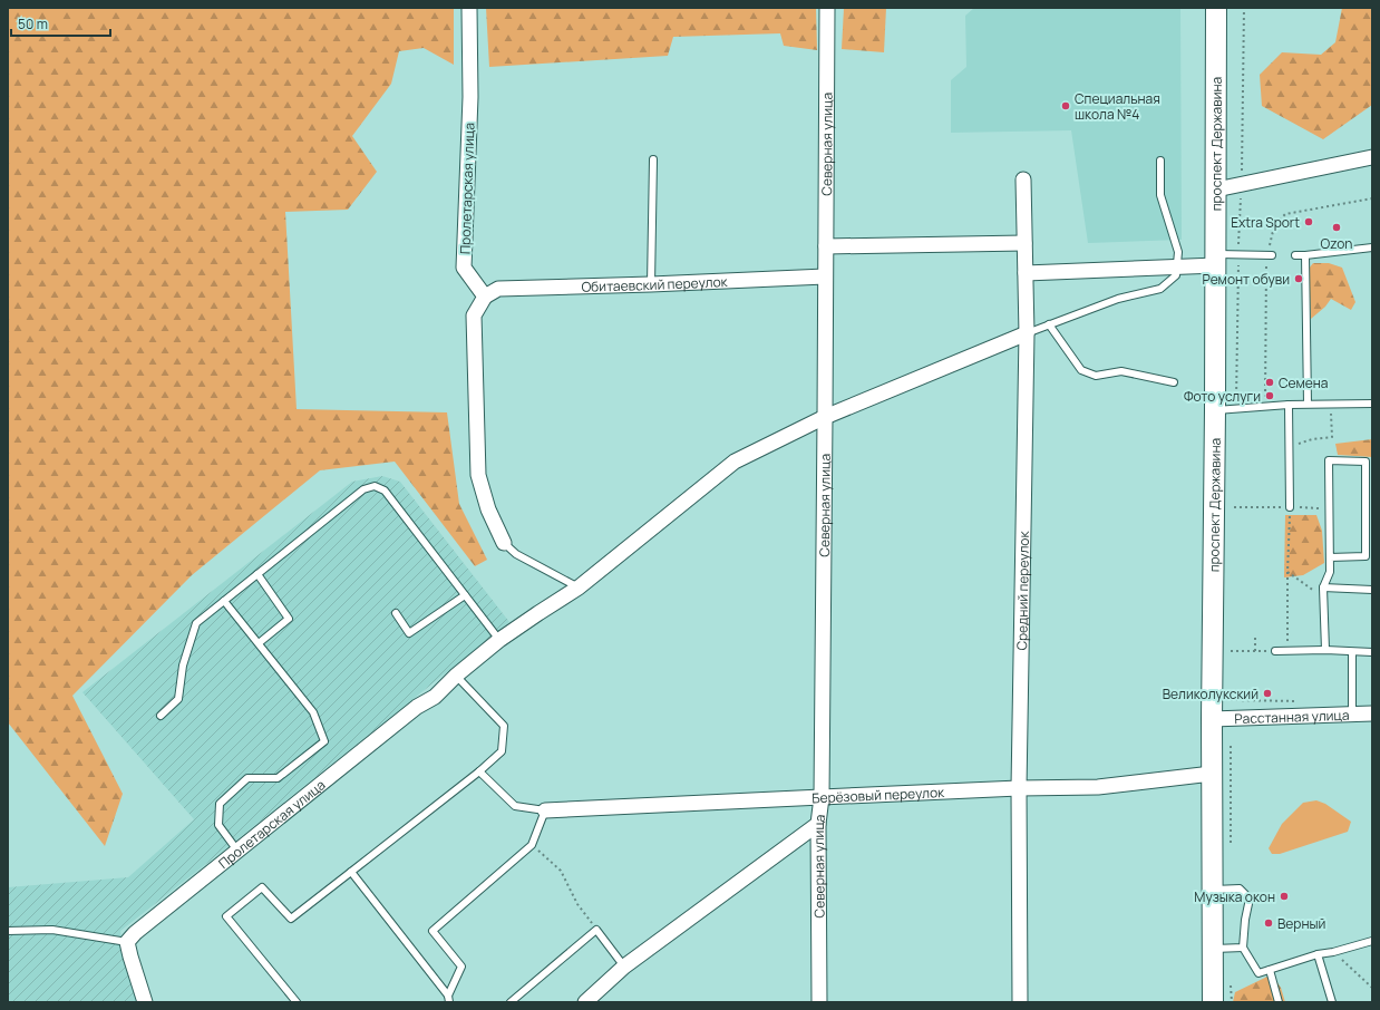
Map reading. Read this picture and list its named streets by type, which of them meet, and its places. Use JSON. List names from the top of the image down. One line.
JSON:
{"streets":{"main road":["проспект Державина"],"street":["Северная улица","Пролетарская улица","Обитаевский переулок","Средний переулок","Расстанная улица","Берёзовый переулок"]},"crossings":[["Северная улица","Пролетарская улица"],["Северная улица","Обитаевский переулок"],["Северная улица","Берёзовый переулок"],["проспект Державина","Расстанная улица"],["проспект Державина","Берёзовый переулок"],["Пролетарская улица","Обитаевский переулок"],["Пролетарская улица","Средний переулок"],["Средний переулок","Берёзовый переулок"]],"places":["Специальная школа №4","Extra Sport","Ozon","Ремонт обуви","Семена","Фото услуги","Великолукский","Музыка окон","Верный"],"scale_bar":"50 m"}
